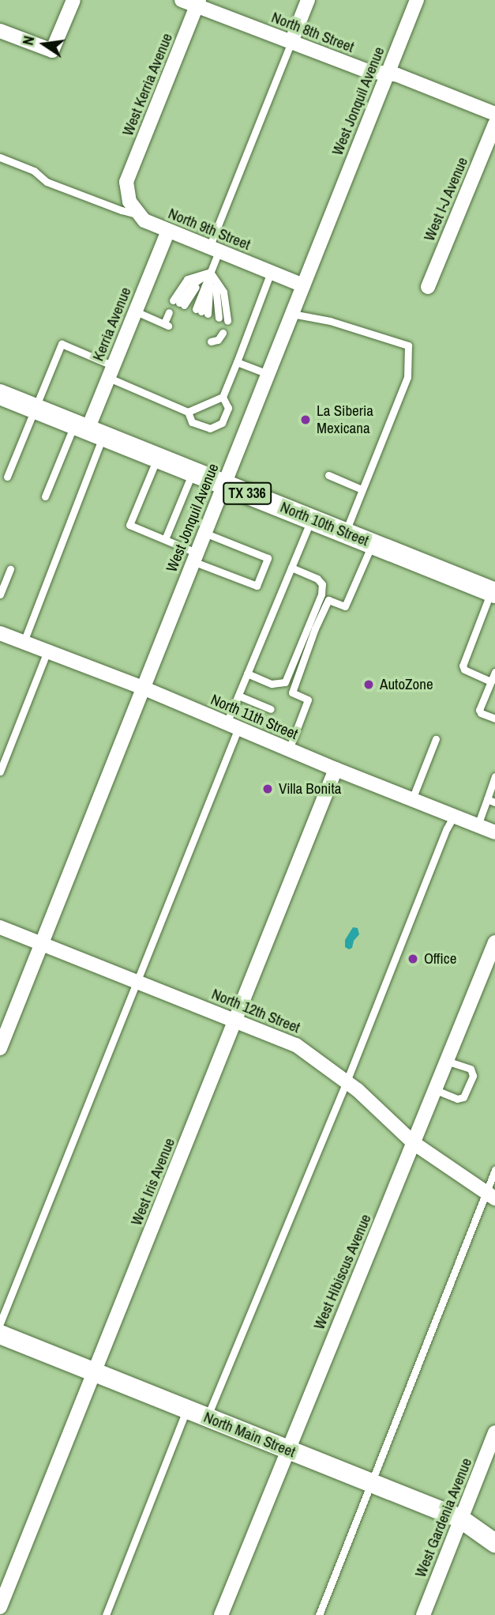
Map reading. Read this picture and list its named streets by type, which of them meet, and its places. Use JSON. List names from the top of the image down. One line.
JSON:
{"streets":{"main road":["TX 336","North 10th Street"],"street":["North 8th Street","West Kerria Avenue","West Jonquil Avenue","West I-J Avenue","North 9th Street","Kerria Avenue","North 11th Street","North 12th Street","West Iris Avenue","West Hibiscus Avenue","North Main Street","West Gardenia Avenue"]},"crossings":[["North 8th Street","West Kerria Avenue"],["North 8th Street","West Jonquil Avenue"],["West Kerria Avenue","North 9th Street"],["West Jonquil Avenue","North 9th Street"],["West Jonquil Avenue","North 10th Street"],["West Jonquil Avenue","North 11th Street"],["West Jonquil Avenue","North 12th Street"],["North 9th Street","Kerria Avenue"],["Kerria Avenue","North 10th Street"],["North 11th Street","West Iris Avenue"],["North 12th Street","West Iris Avenue"],["North 12th Street","West Hibiscus Avenue"],["West Iris Avenue","North Main Street"],["West Hibiscus Avenue","North Main Street"],["North Main Street","West Gardenia Avenue"]],"places":["La Siberia Mexicana","AutoZone","Villa Bonita","Office"],"north":"left"}
